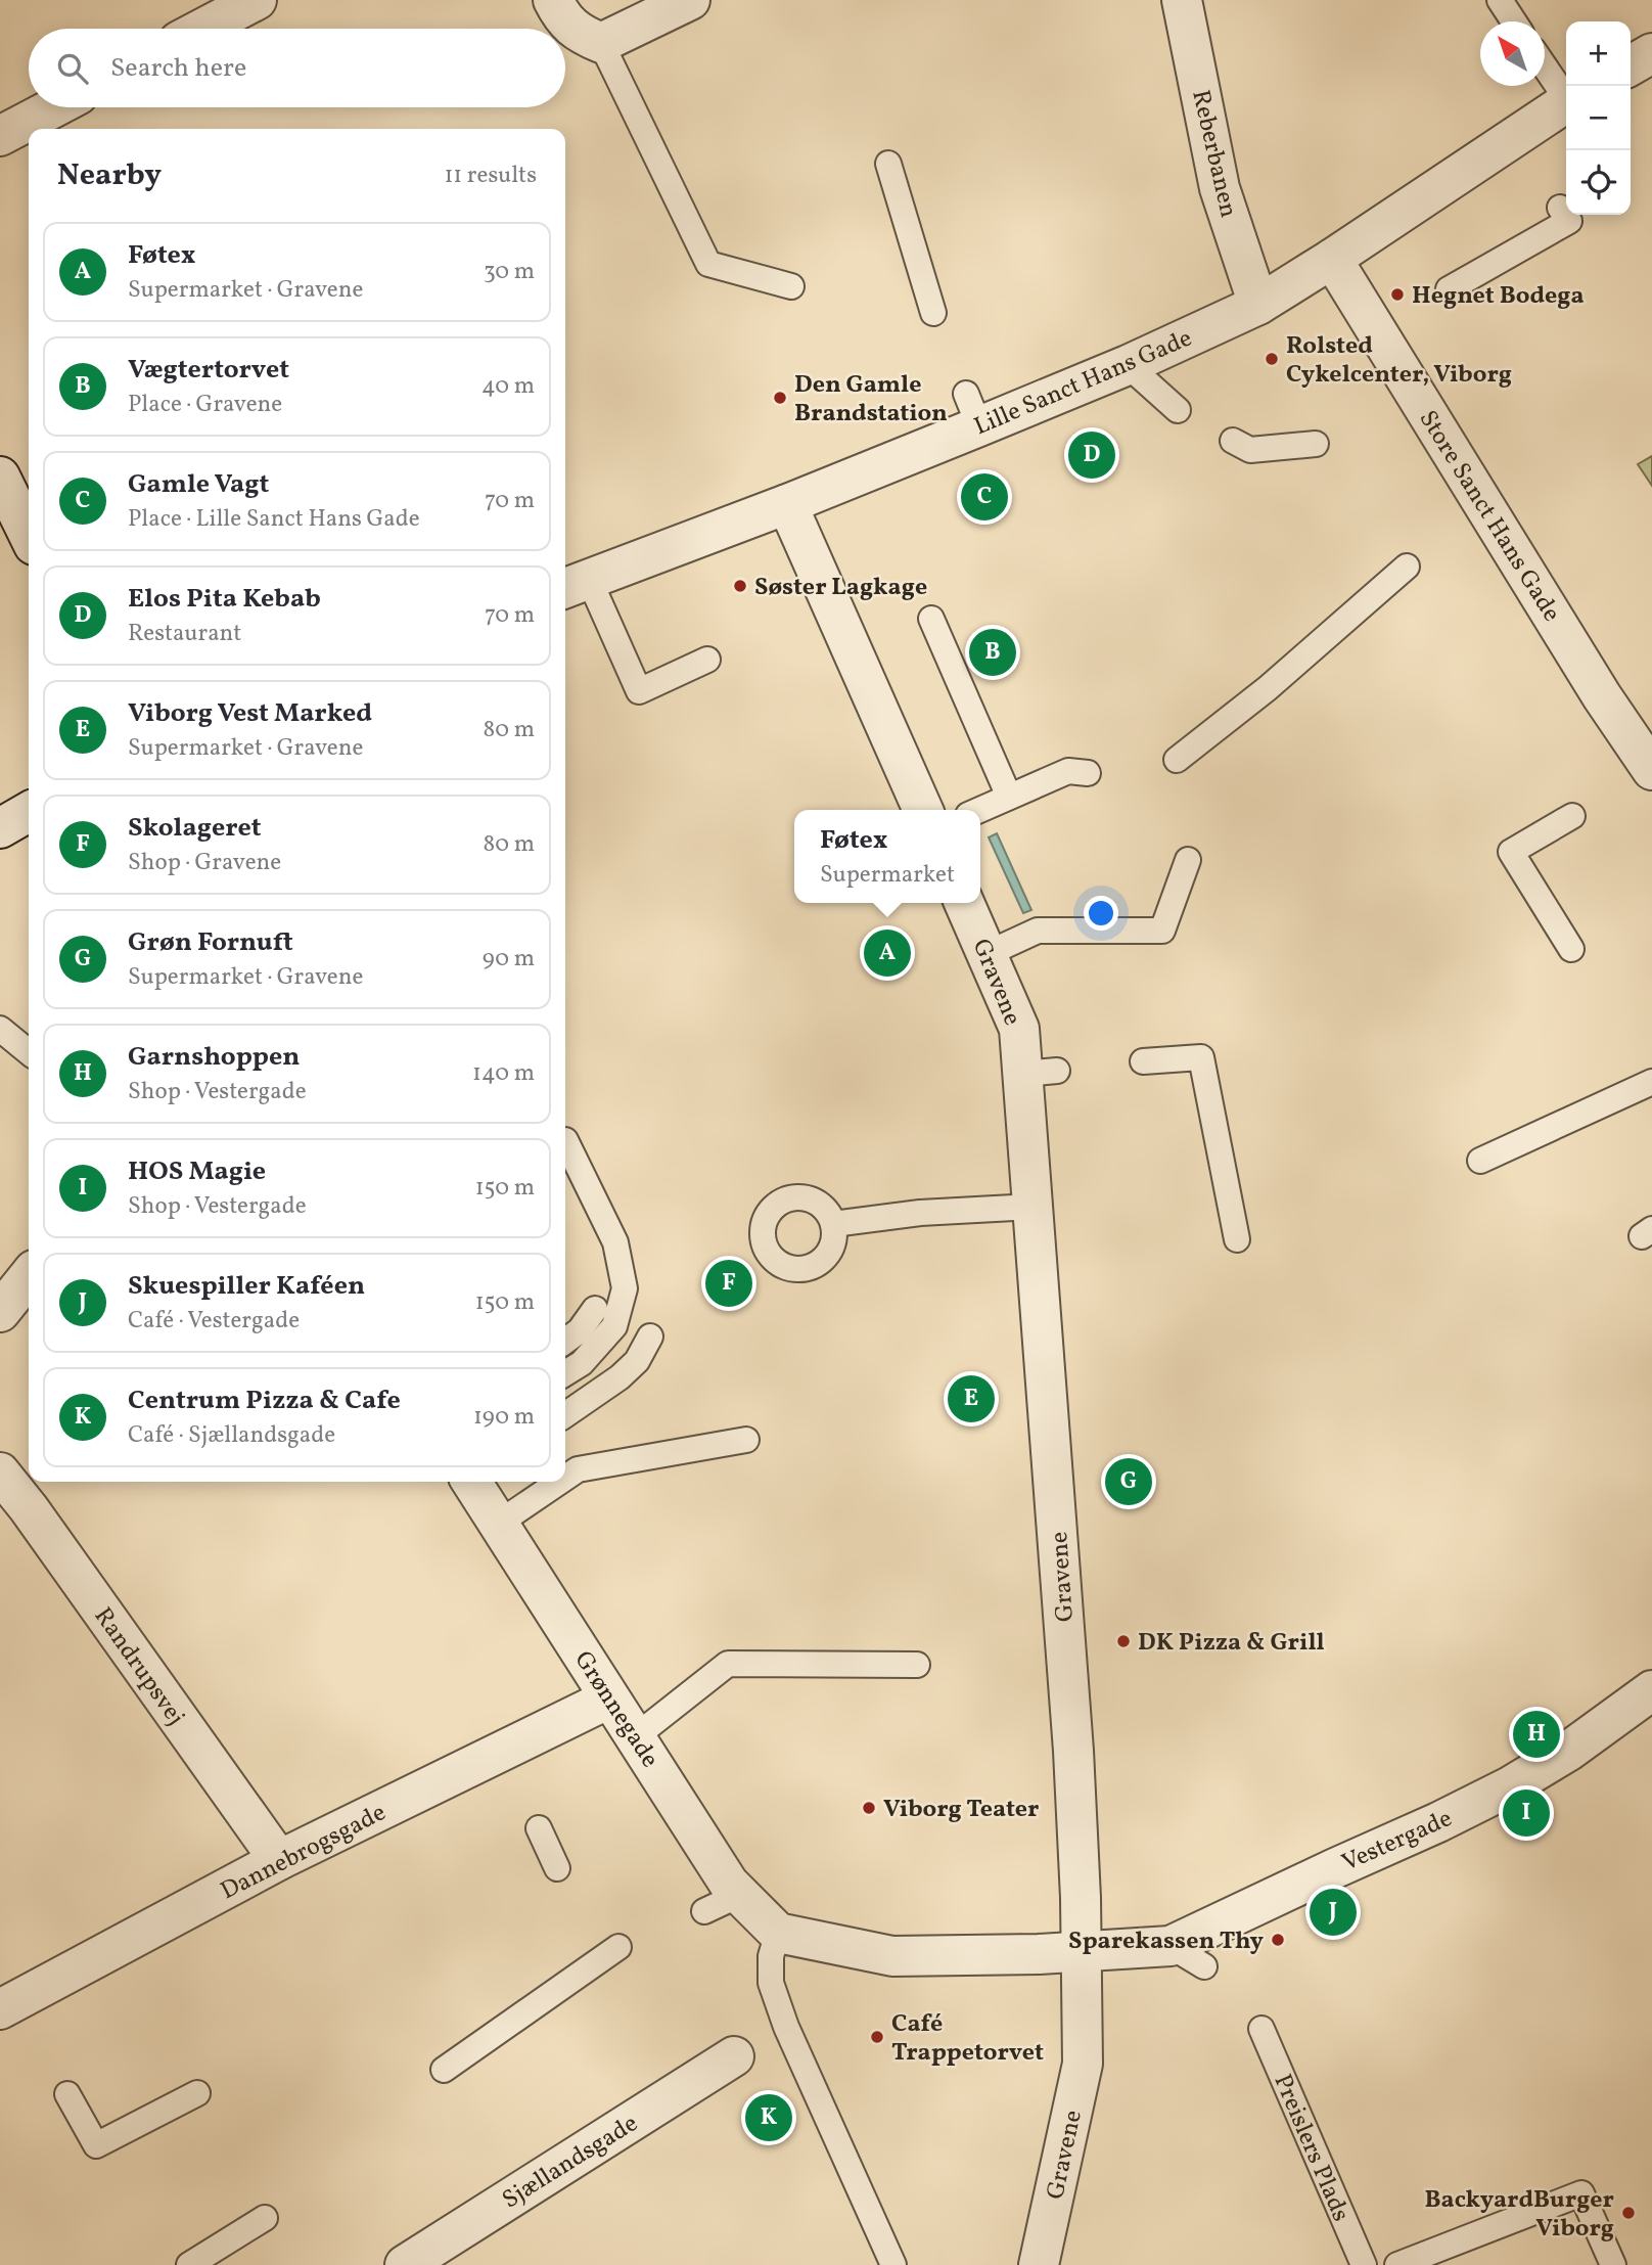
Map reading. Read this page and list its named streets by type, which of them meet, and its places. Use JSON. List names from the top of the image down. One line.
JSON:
{"streets":{"street":["Reberbanen","Lille Sanct Hans Gade","Store Sanct Hans Gade","Gravene","Randrupsvej","Grønnegade","Vestergade","Dannebrogsgade","Sjællandsgade"],"lane":["Preislers Plads"]},"crossings":[["Reberbanen","Lille Sanct Hans Gade"],["Lille Sanct Hans Gade","Store Sanct Hans Gade"],["Gravene","Vestergade"],["Randrupsvej","Dannebrogsgade"],["Grønnegade","Dannebrogsgade"]],"places":["Hegnet Bodega","Rolsted Cykelcenter, Viborg","Den Gamle Brandstation","Søster Lagkage","DK Pizza & Grill","Viborg Teater","Sparekassen Thy","Café Trappetorvet","BackyardBurger Viborg"],"north":"top left","page":{"map_buttons":["+","−"],"search":"Search here","heading":["Nearby","11 results"],"list":[{"mark":"A","name":"Føtex","note":"Supermarket · Gravene","value":"30 m"},{"mark":"B","name":"Vægtertorvet","note":"Place · Gravene","value":"40 m"},{"mark":"C","name":"Gamle Vagt","note":"Place · Lille Sanct Hans Gade","value":"70 m"},{"mark":"D","name":"Elos Pita Kebab","note":"Restaurant","value":"70 m"},{"mark":"E","name":"Viborg Vest Marked","note":"Supermarket · Gravene","value":"80 m"},{"mark":"F","name":"Skolageret","note":"Shop · Gravene","value":"80 m"},{"mark":"G","name":"Grøn Fornuft","note":"Supermarket · Gravene","value":"90 m"},{"mark":"H","name":"Garnshoppen","note":"Shop · Vestergade","value":"140 m"},{"mark":"I","name":"HOS Magie","note":"Shop · Vestergade","value":"150 m"},{"mark":"J","name":"Skuespiller Kaféen","note":"Café · Vestergade","value":"150 m"},{"mark":"K","name":"Centrum Pizza & Cafe","note":"Café · Sjællandsgade","value":"190 m"}],"pins":["D","C","B","A","F","E","G","H","I","J","K"],"popup":["Føtex","Supermarket"]}}
